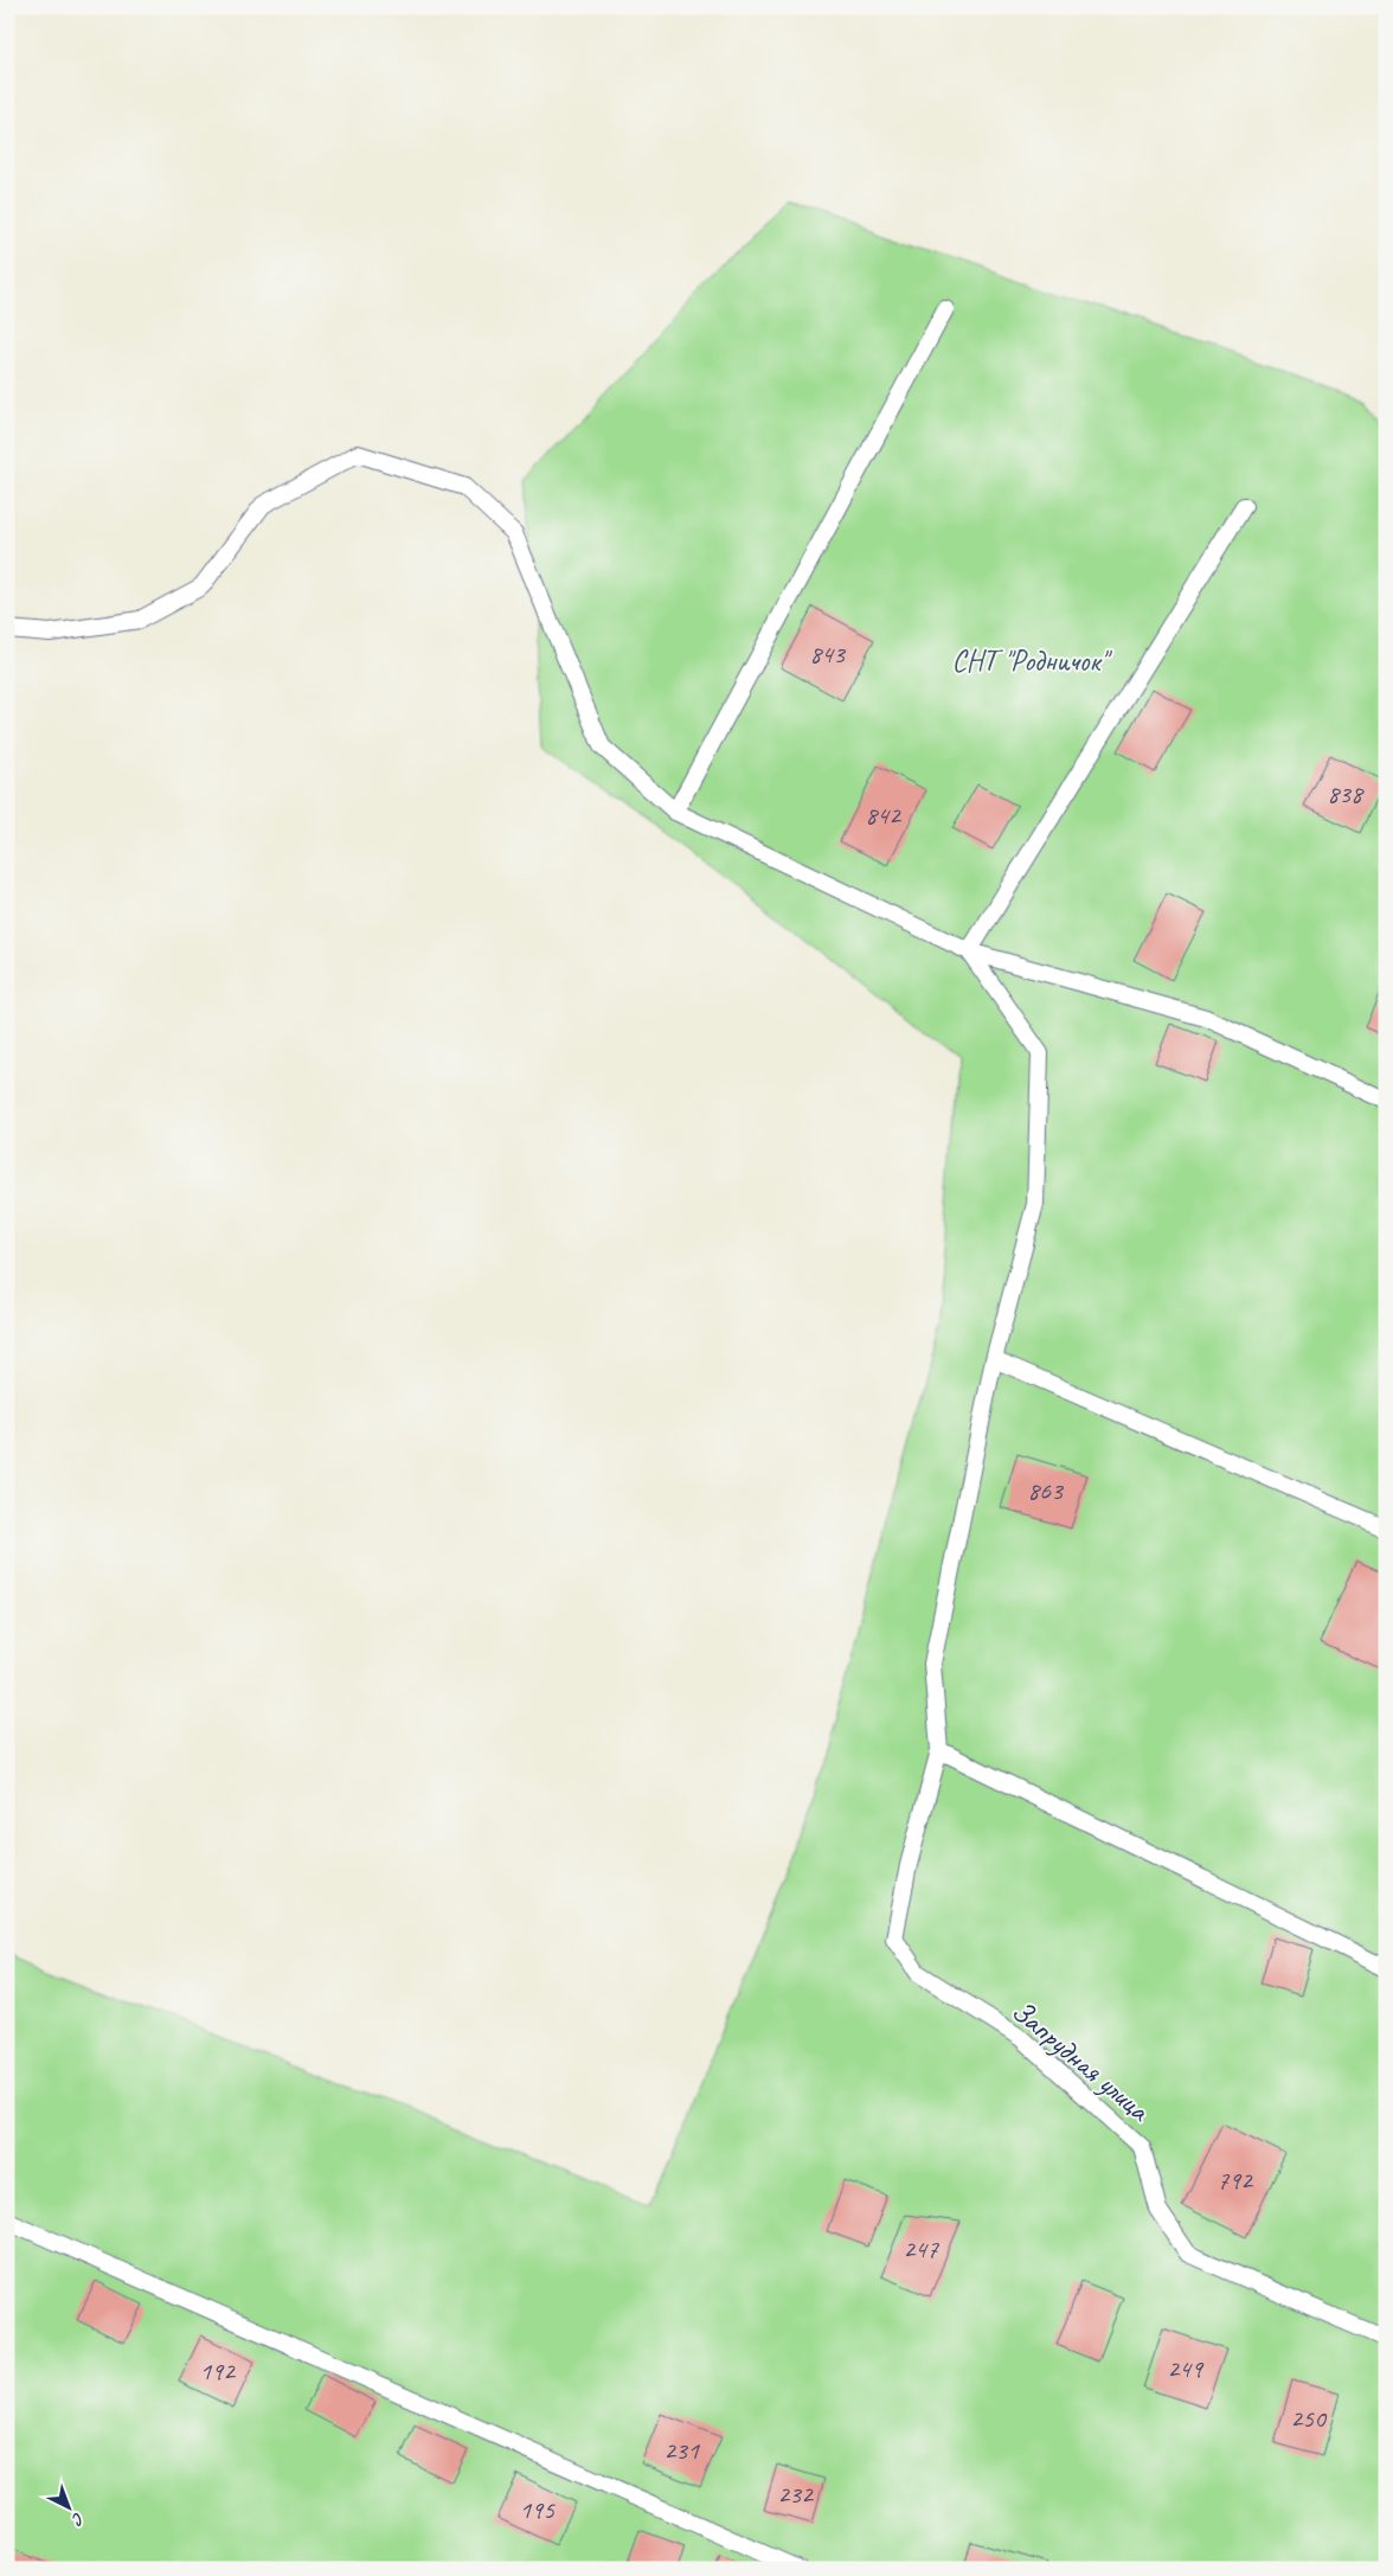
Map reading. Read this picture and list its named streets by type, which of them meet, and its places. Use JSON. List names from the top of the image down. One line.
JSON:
{"streets":{"lane":["Запрудная улица"]},"parks":["СНТ \"Родничок\""],"house_numbers":["843","838","842","863","792","247","249","192","250","231","232","195"],"north":"bottom right"}
